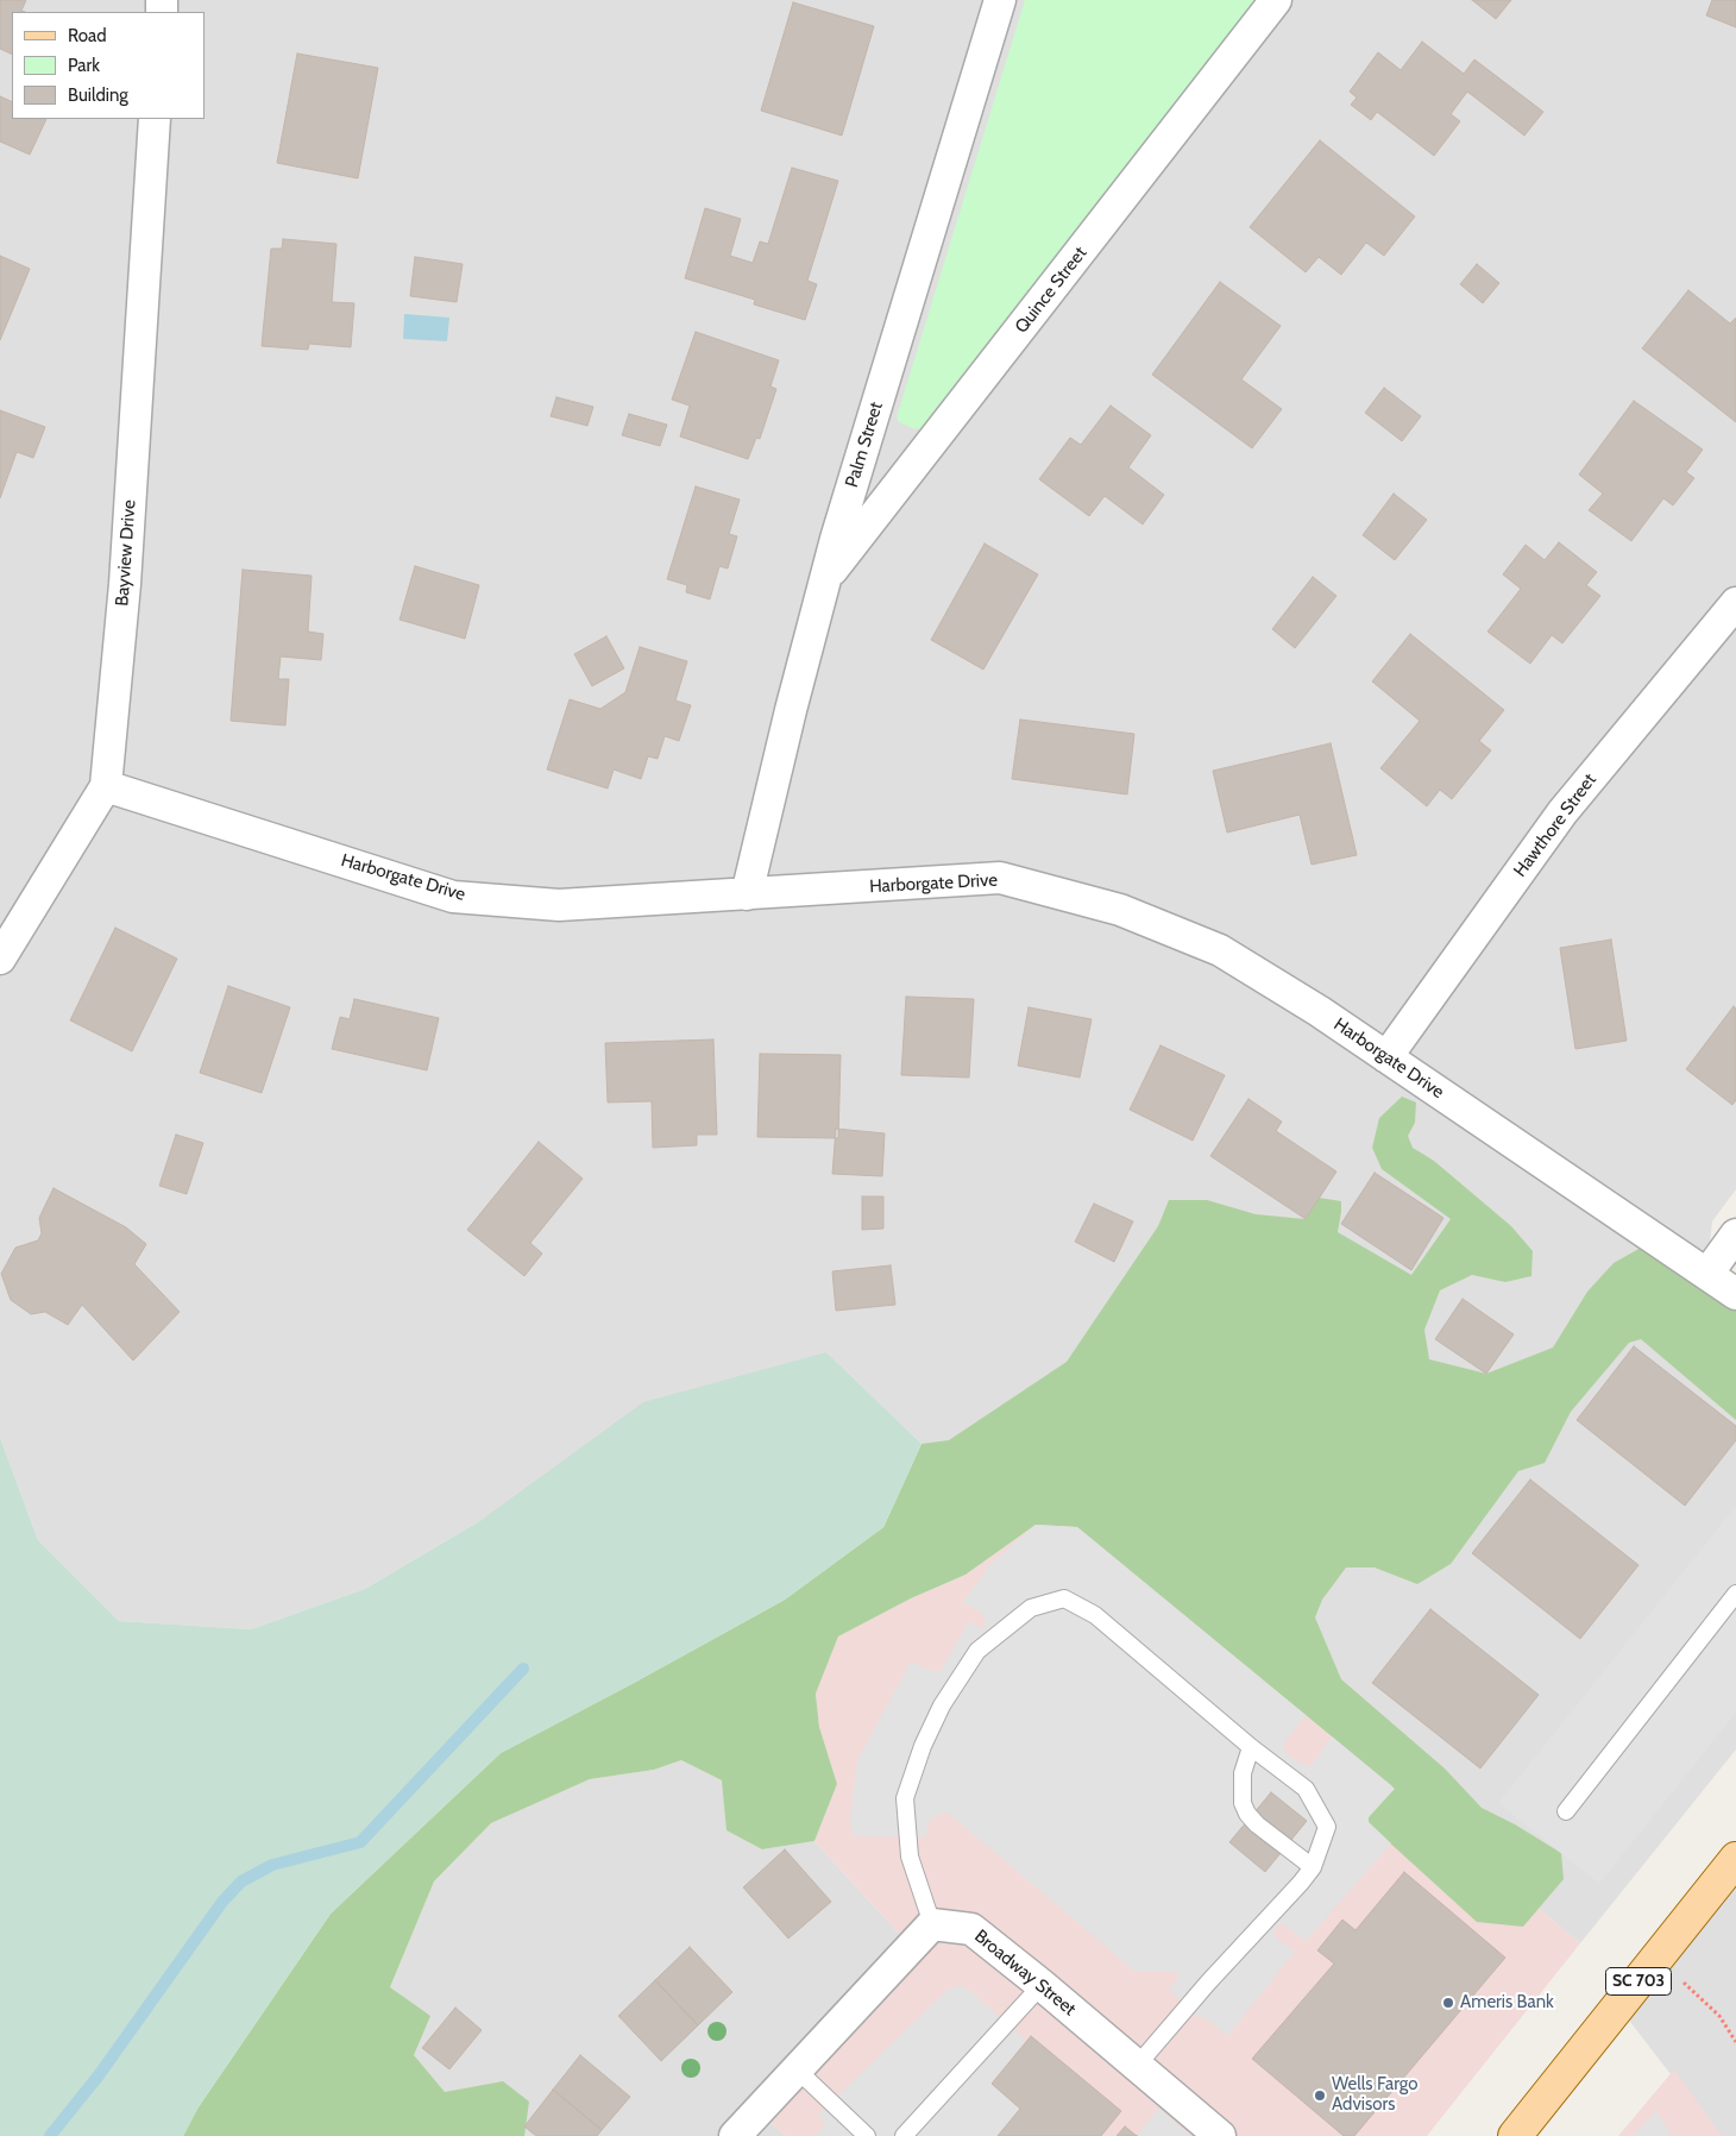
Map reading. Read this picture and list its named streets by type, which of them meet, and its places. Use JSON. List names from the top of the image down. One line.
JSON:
{"streets":{"main road":["SC 703"],"street":["Quince Street","Palm Street","Bayview Drive","Hawthore Street","Harborgate Drive","Broadway Street"]},"crossings":[["Quince Street","Palm Street"],["Palm Street","Harborgate Drive"],["Bayview Drive","Harborgate Drive"],["Hawthore Street","Harborgate Drive"]],"places":["Ameris Bank","Wells Fargo Advisors"],"legend":["Road","Park","Building"]}
